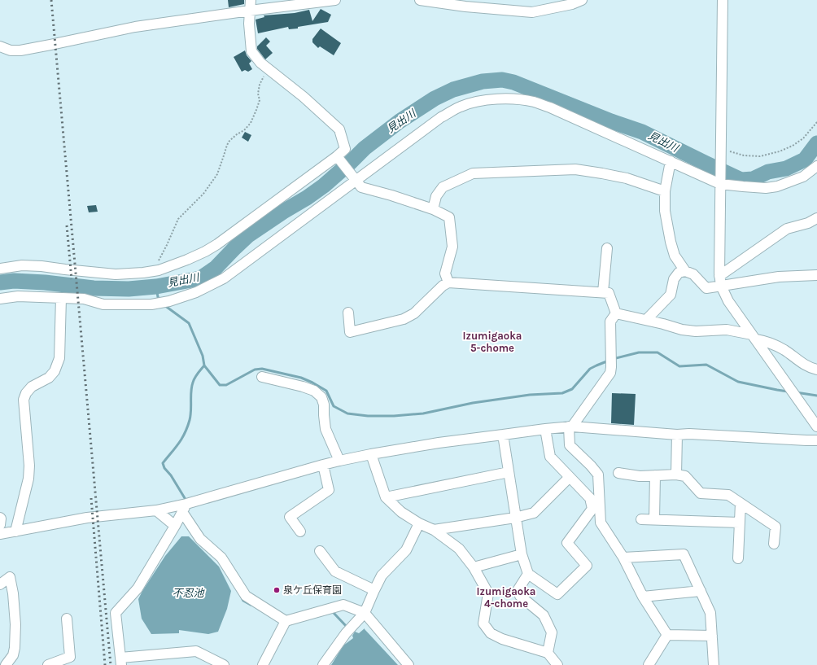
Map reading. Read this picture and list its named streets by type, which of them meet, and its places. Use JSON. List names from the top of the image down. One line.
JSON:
{"districts":["Izumigaoka 5-chome","Izumigaoka 4-chome"],"water":["見出川","不忍池"],"places":["泉ケ丘保育園"]}
